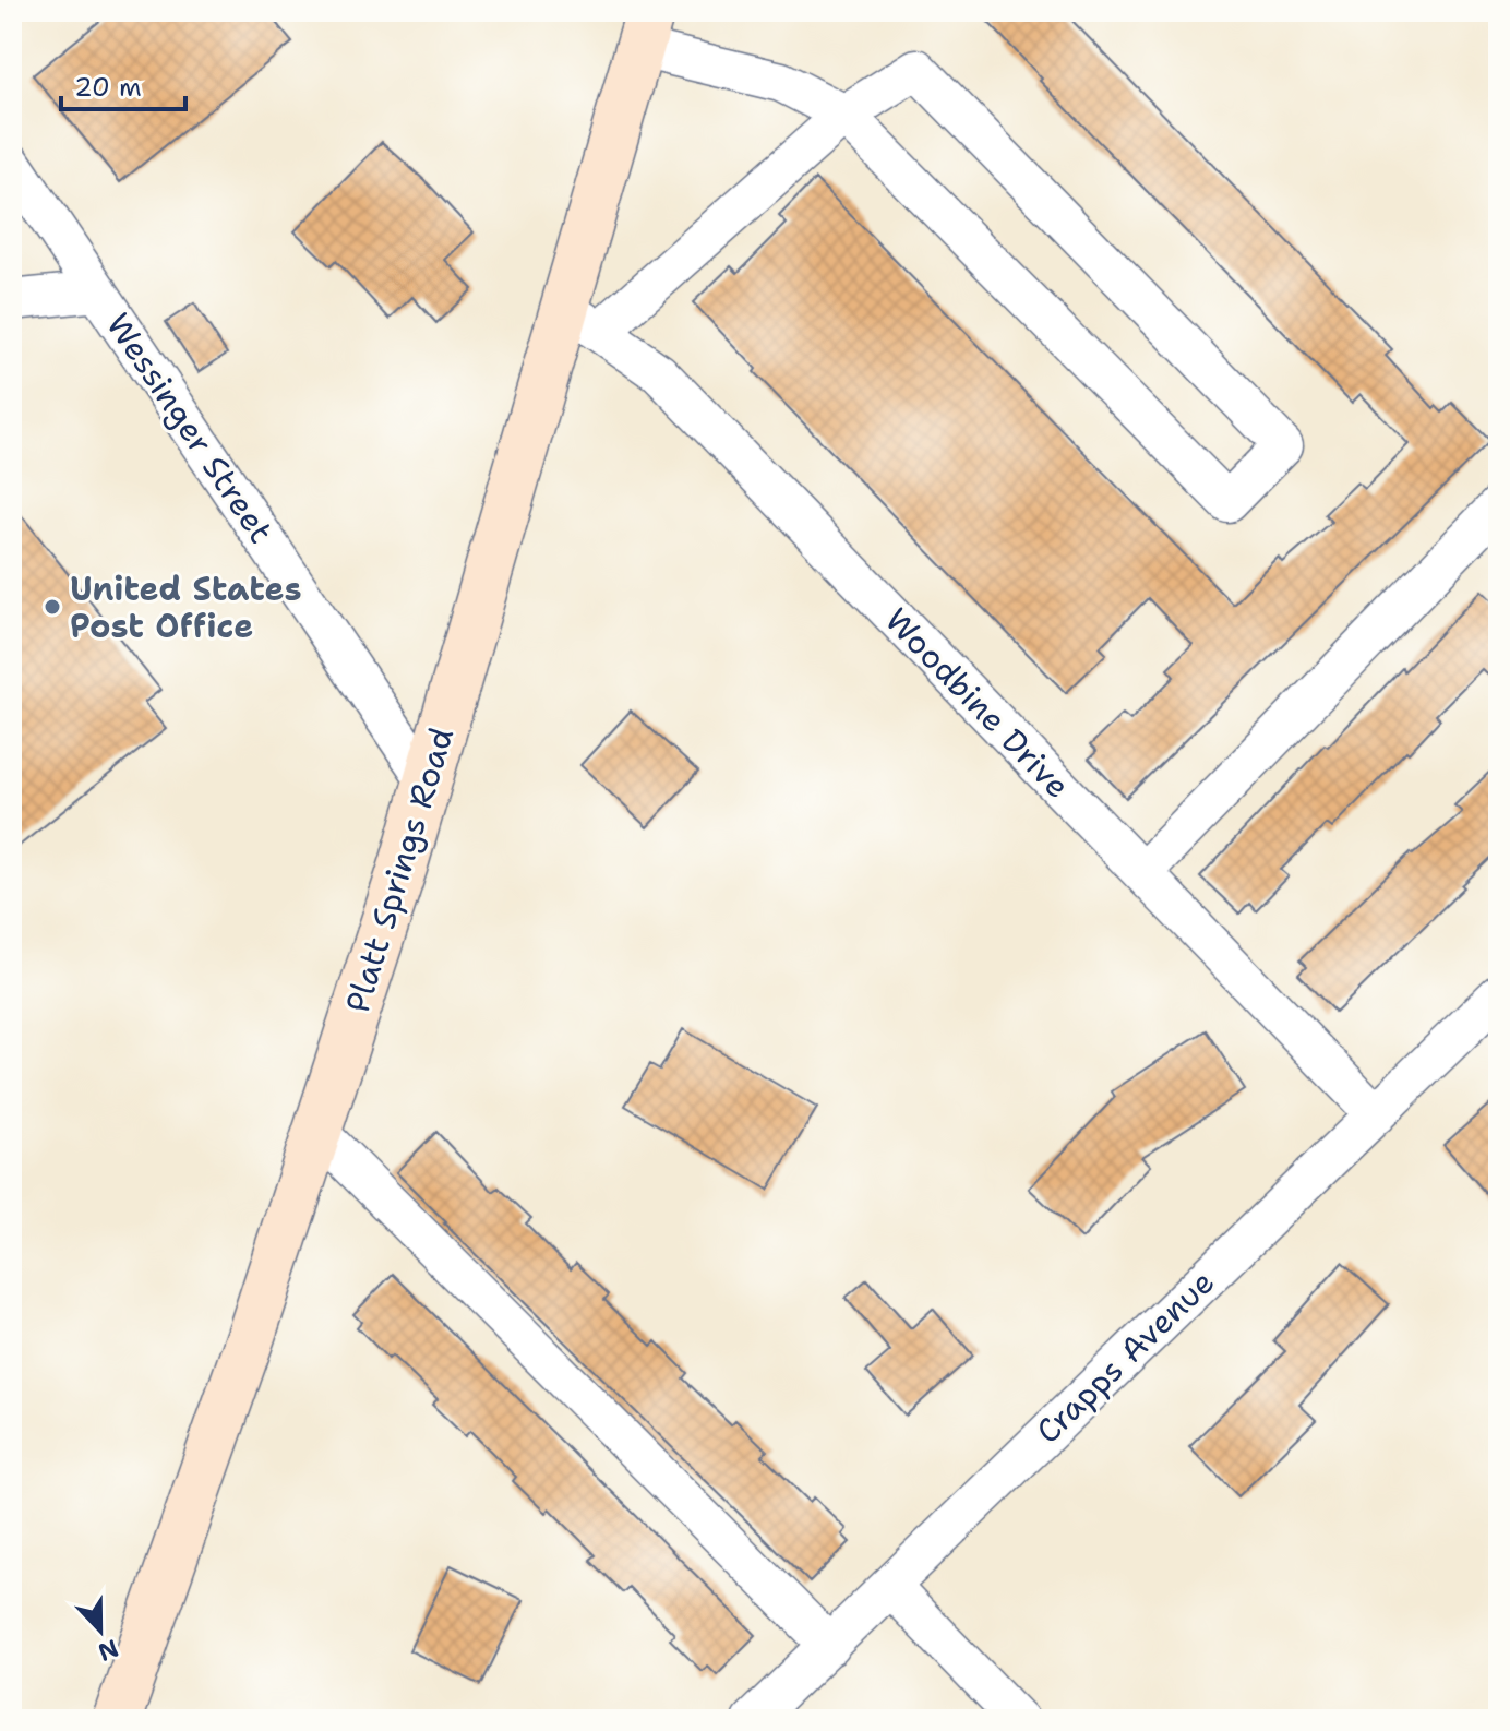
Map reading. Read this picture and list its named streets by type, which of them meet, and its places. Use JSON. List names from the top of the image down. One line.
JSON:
{"streets":{"main road":["Platt Springs Road"],"street":["Wessinger Street","Woodbine Drive","Crapps Avenue"]},"crossings":[["Wessinger Street","Platt Springs Road"],["Woodbine Drive","Platt Springs Road"],["Woodbine Drive","Crapps Avenue"]],"places":["United States Post Office"],"scale_bar":"20 m","north":"bottom"}
